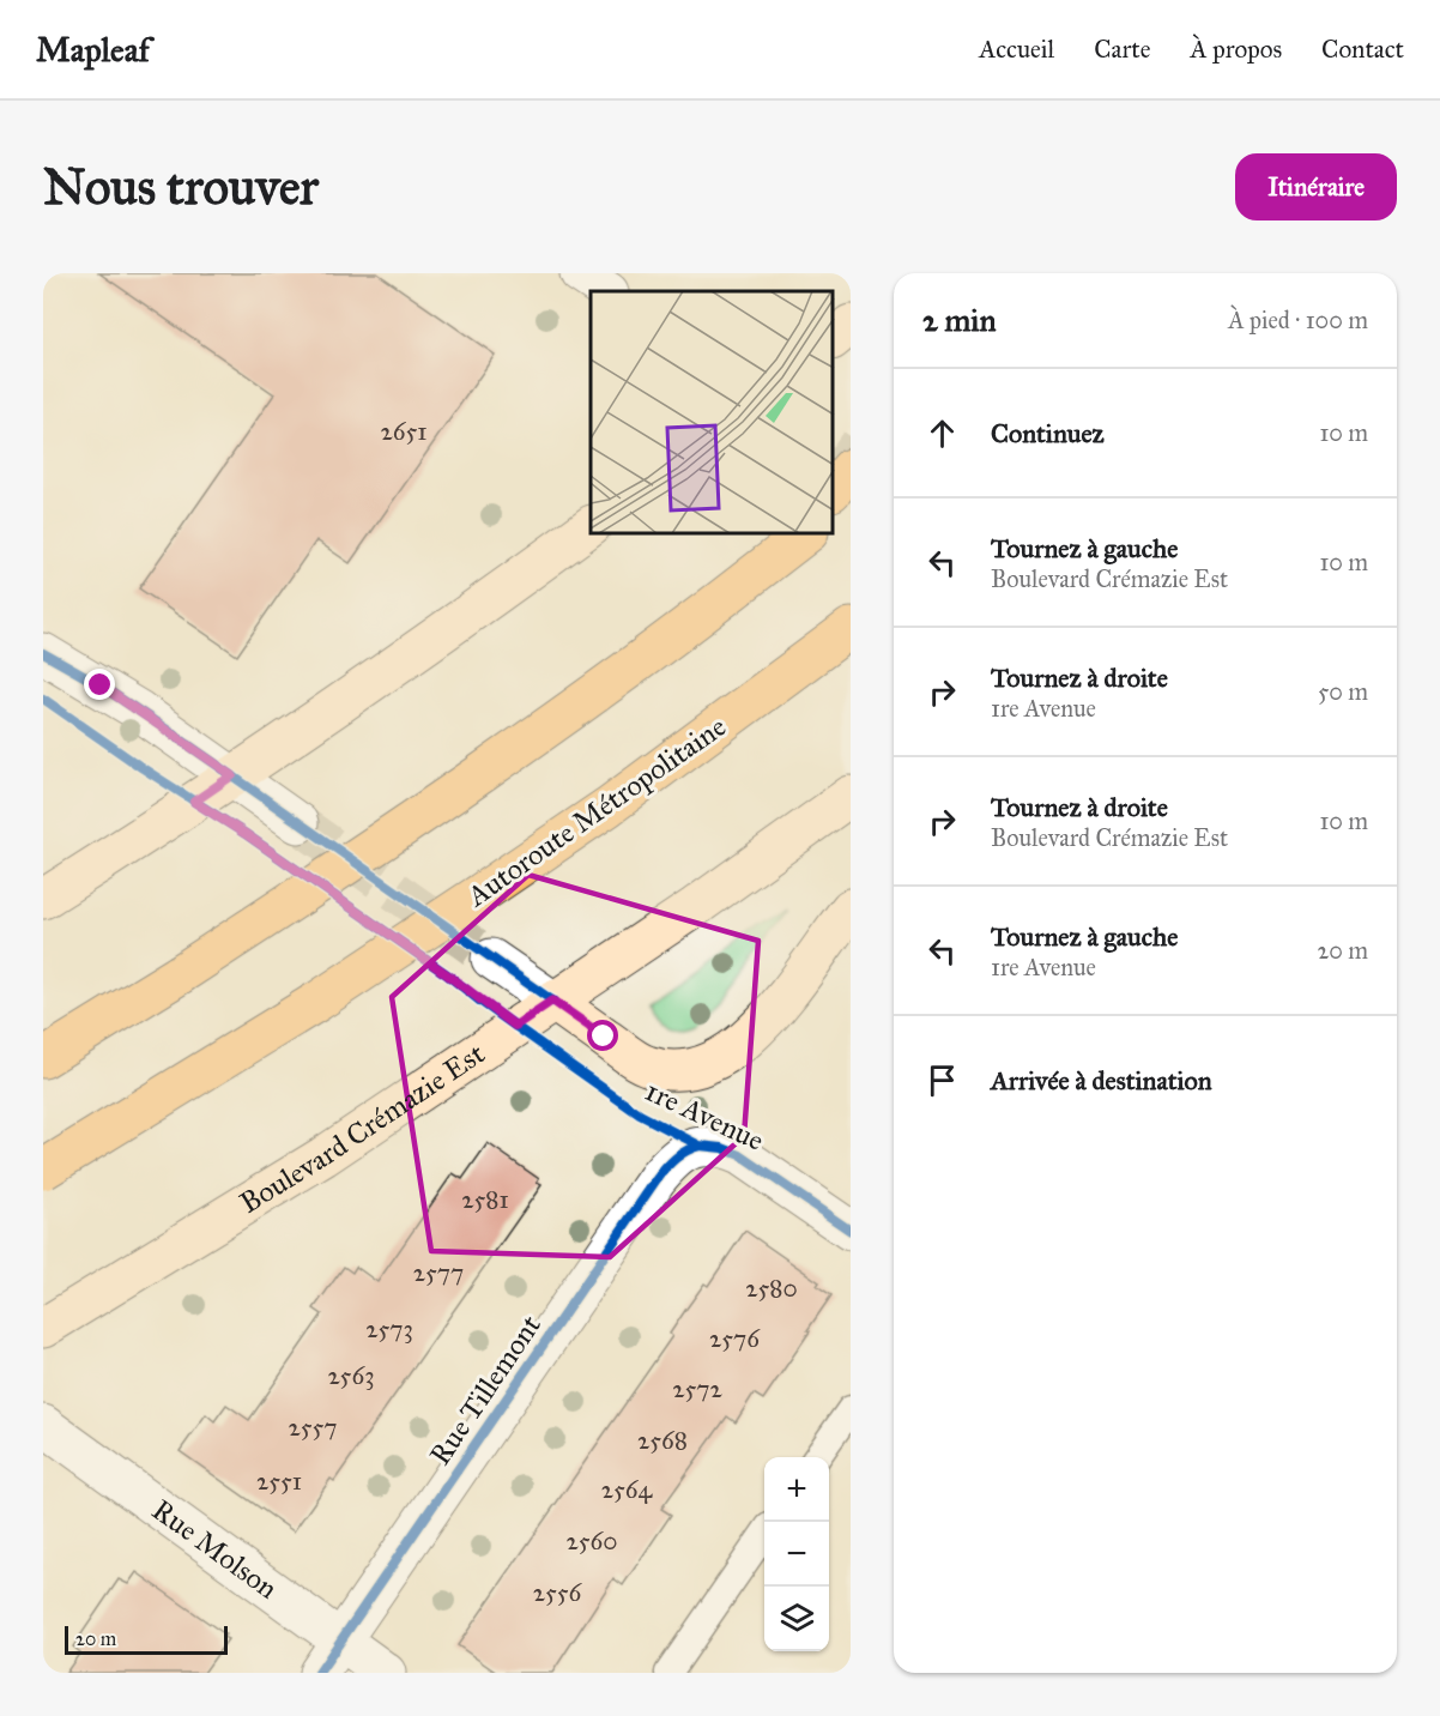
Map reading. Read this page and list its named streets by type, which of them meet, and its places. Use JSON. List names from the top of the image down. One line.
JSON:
{"streets":{"highway":["Autoroute Métropolitaine"],"main road":["Boulevard Crémazie Est"],"street":["1re Avenue","Rue Tillemont","Rue Molson"]},"crossings":[["1re Avenue","Rue Tillemont"],["Rue Tillemont","Rue Molson"]],"house_numbers":["2651","2581","2577","2580","2573","2576","2563","2572","2557","2568","2551","2564","2560","2556"],"scale_bar":"20 m","page":{"header":"Mapleaf","nav":["Accueil","Carte","À propos","Contact"],"buttons":"Itinéraire","title":"Nous trouver","heading":["2 min","À pied · 100 m"],"list":[["Continuez","10 m"],["Tournez à gauche","Boulevard Crémazie Est","10 m"],["Tournez à droite","1re Avenue","50 m"],["Tournez à droite","Boulevard Crémazie Est","10 m"],["Tournez à gauche","1re Avenue","20 m"],"Arrivée à destination"],"map_buttons":["+","−"],"scale":"20 m"}}
